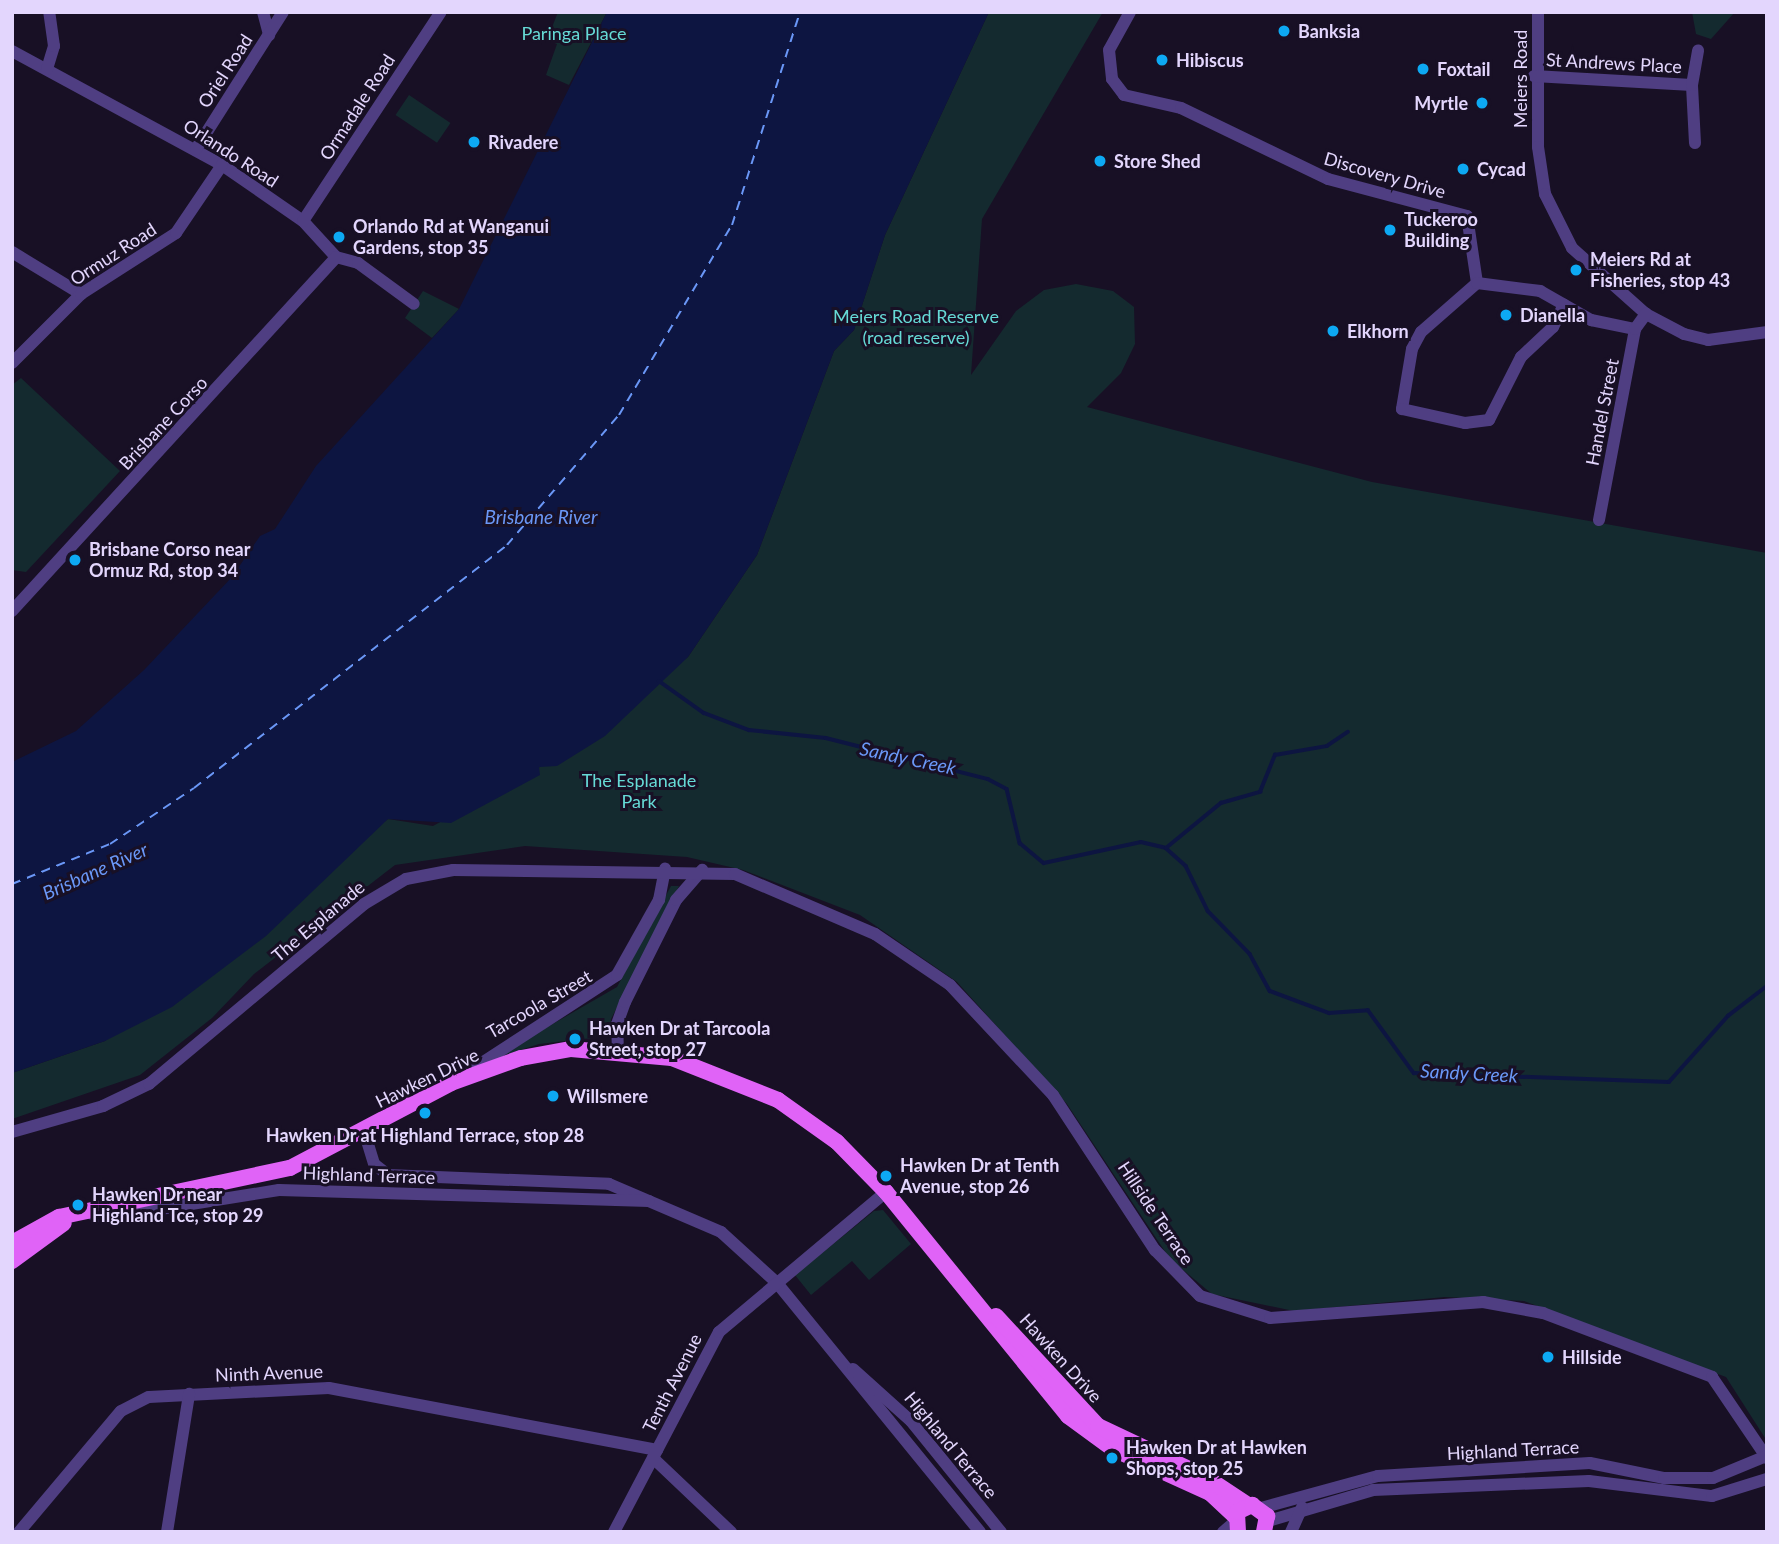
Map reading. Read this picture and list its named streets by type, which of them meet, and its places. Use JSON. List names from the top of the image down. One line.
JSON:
{"streets":{"main road":["Hawken Drive"],"street":["St Andrews Place","Oriel Road","Meiers Road","Ormadale Road","Orlando Road","Discovery Drive","Ormuz Road","Handel Street","Brisbane Corso","The Esplanade","Tarcoola Street","Highland Terrace","Hillside Terrace","Ninth Avenue","Tenth Avenue"]},"crossings":[["St Andrews Place","Meiers Road"],["Oriel Road","Orlando Road"],["Meiers Road","Handel Street"],["Ormadale Road","Orlando Road"],["Orlando Road","Ormuz Road"],["Orlando Road","Brisbane Corso"],["The Esplanade","Tarcoola Street"],["The Esplanade","Hillside Terrace"],["Tarcoola Street","Hawken Drive"],["Hawken Drive","Highland Terrace"],["Hawken Drive","Tenth Avenue"],["Highland Terrace","Hillside Terrace"],["Highland Terrace","Tenth Avenue"],["Ninth Avenue","Tenth Avenue"]],"water":["Brisbane River","Sandy Creek"],"parks":["Paringa Place","Meiers Road Reserve (road reserve)","The Esplanade Park"],"places":["Banksia","Hibiscus","Foxtail","Myrtle","Rivadere","Store Shed","Cycad","Tuckeroo Building","Orlando Rd at Wanganui Gardens, stop 35","Meiers Rd at Fisheries, stop 43","Dianella","Elkhorn","Brisbane Corso near Ormuz Rd, stop 34","Hawken Dr at Tarcoola Street, stop 27","Willsmere","Hawken Dr at Highland Terrace, stop 28","Hawken Dr at Tenth Avenue, stop 26","Hawken Dr near Highland Tce, stop 29","Hillside","Hawken Dr at Hawken Shops, stop 25"]}
